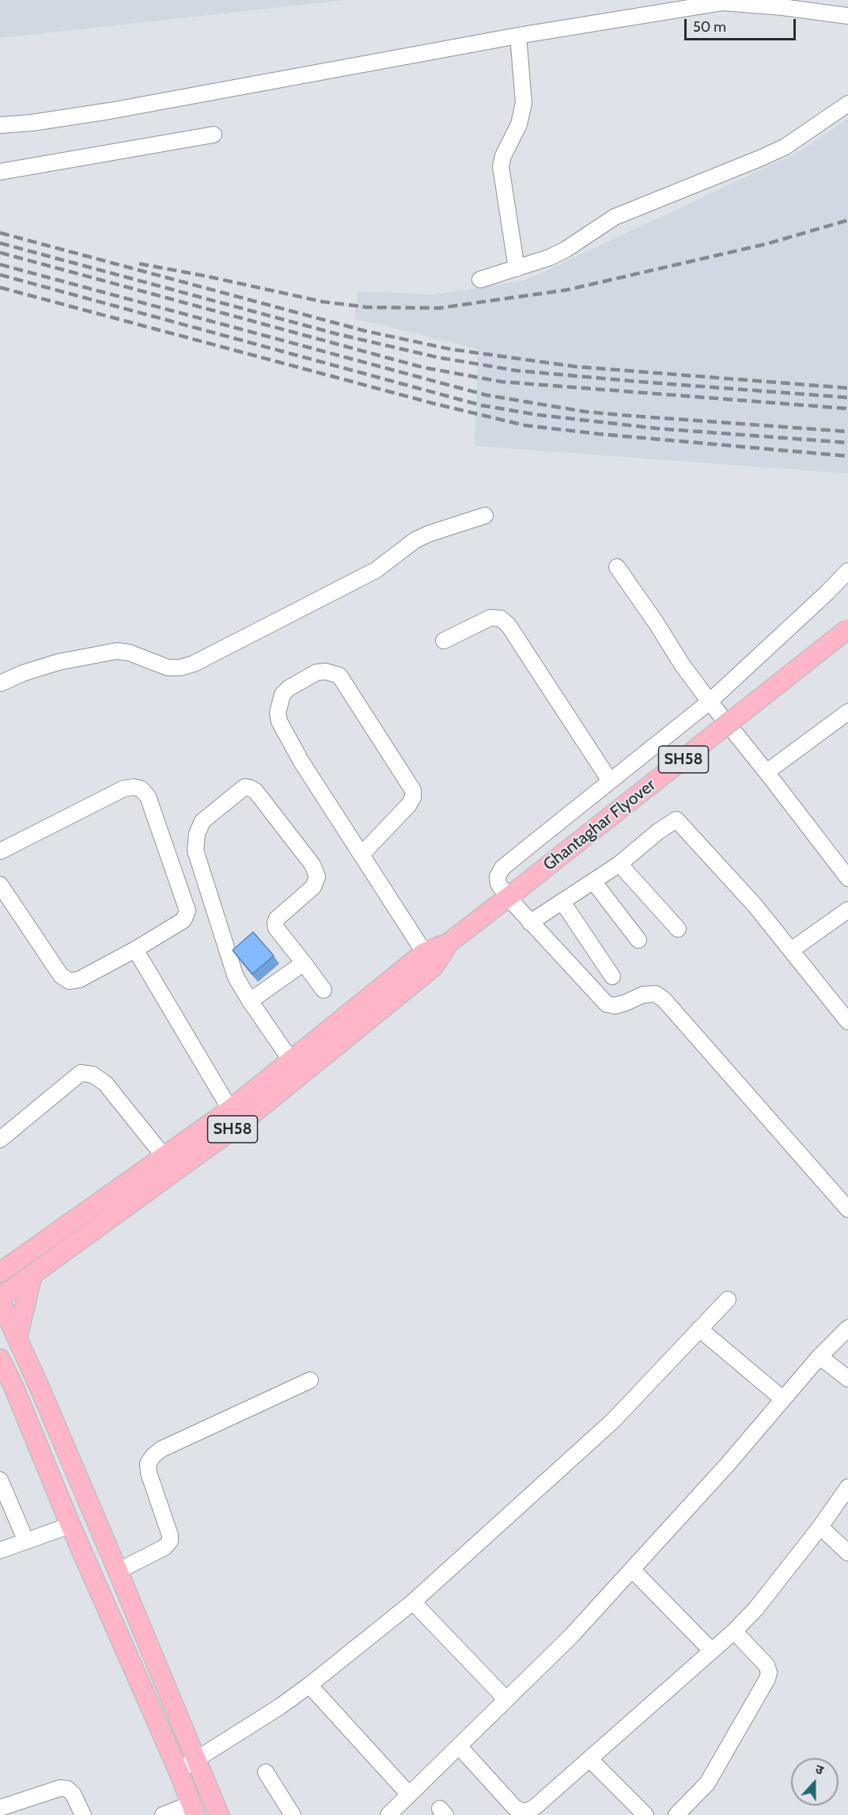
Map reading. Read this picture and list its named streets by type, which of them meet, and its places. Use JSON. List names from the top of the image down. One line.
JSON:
{"streets":{"main road":["SH58","Ghantaghar Flyover"]},"crossings":[["SH58","Ghantaghar Flyover"]],"scale_bar":"50 m","north":"top"}
